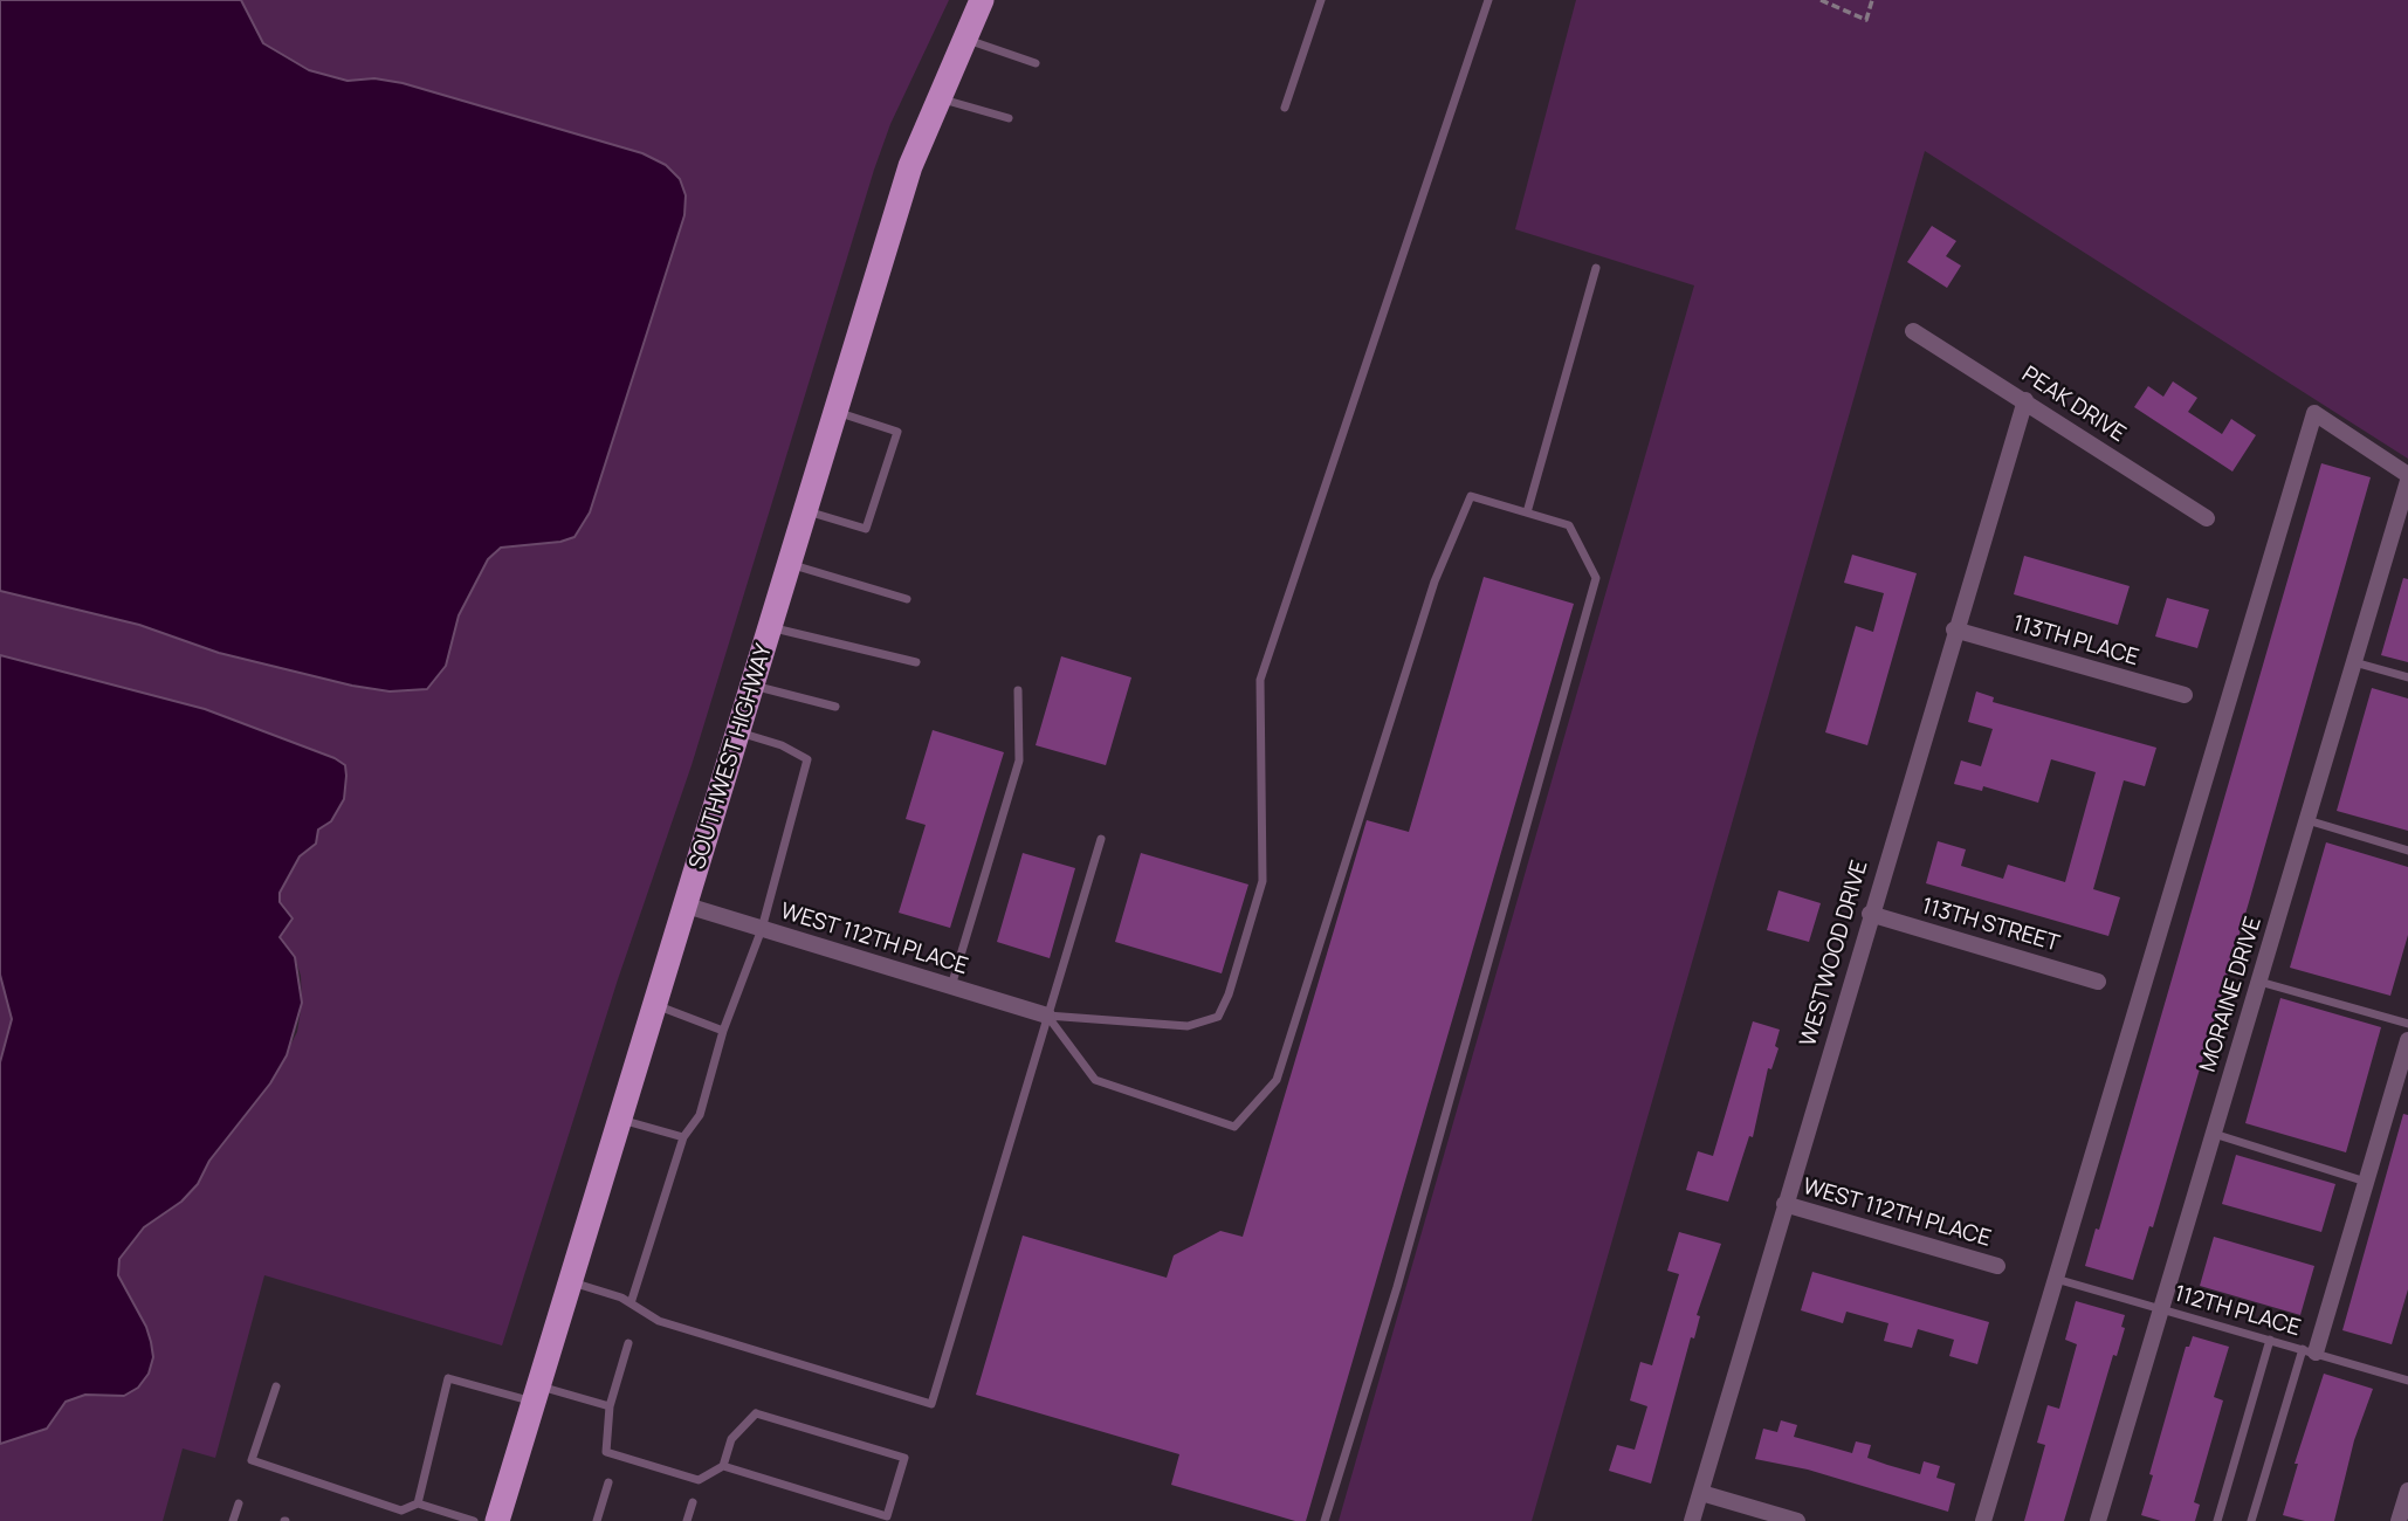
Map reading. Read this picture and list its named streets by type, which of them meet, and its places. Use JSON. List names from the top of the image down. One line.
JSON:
{"streets":{"main road":["SOUTHWEST HIGHWAY"],"street":["PEAK DRIVE","113TH PLACE","113TH STREET","WEST 112TH PLACE","WESTWOOD DRIVE","MORAINE DRIVE"],"lane":["112TH PLACE"]},"crossings":[["PEAK DRIVE","WESTWOOD DRIVE"],["113TH PLACE","WESTWOOD DRIVE"],["SOUTHWEST HIGHWAY","WEST 112TH PLACE"],["113TH STREET","WESTWOOD DRIVE"],["WEST 112TH PLACE","WESTWOOD DRIVE"],["MORAINE DRIVE","112TH PLACE"]]}
